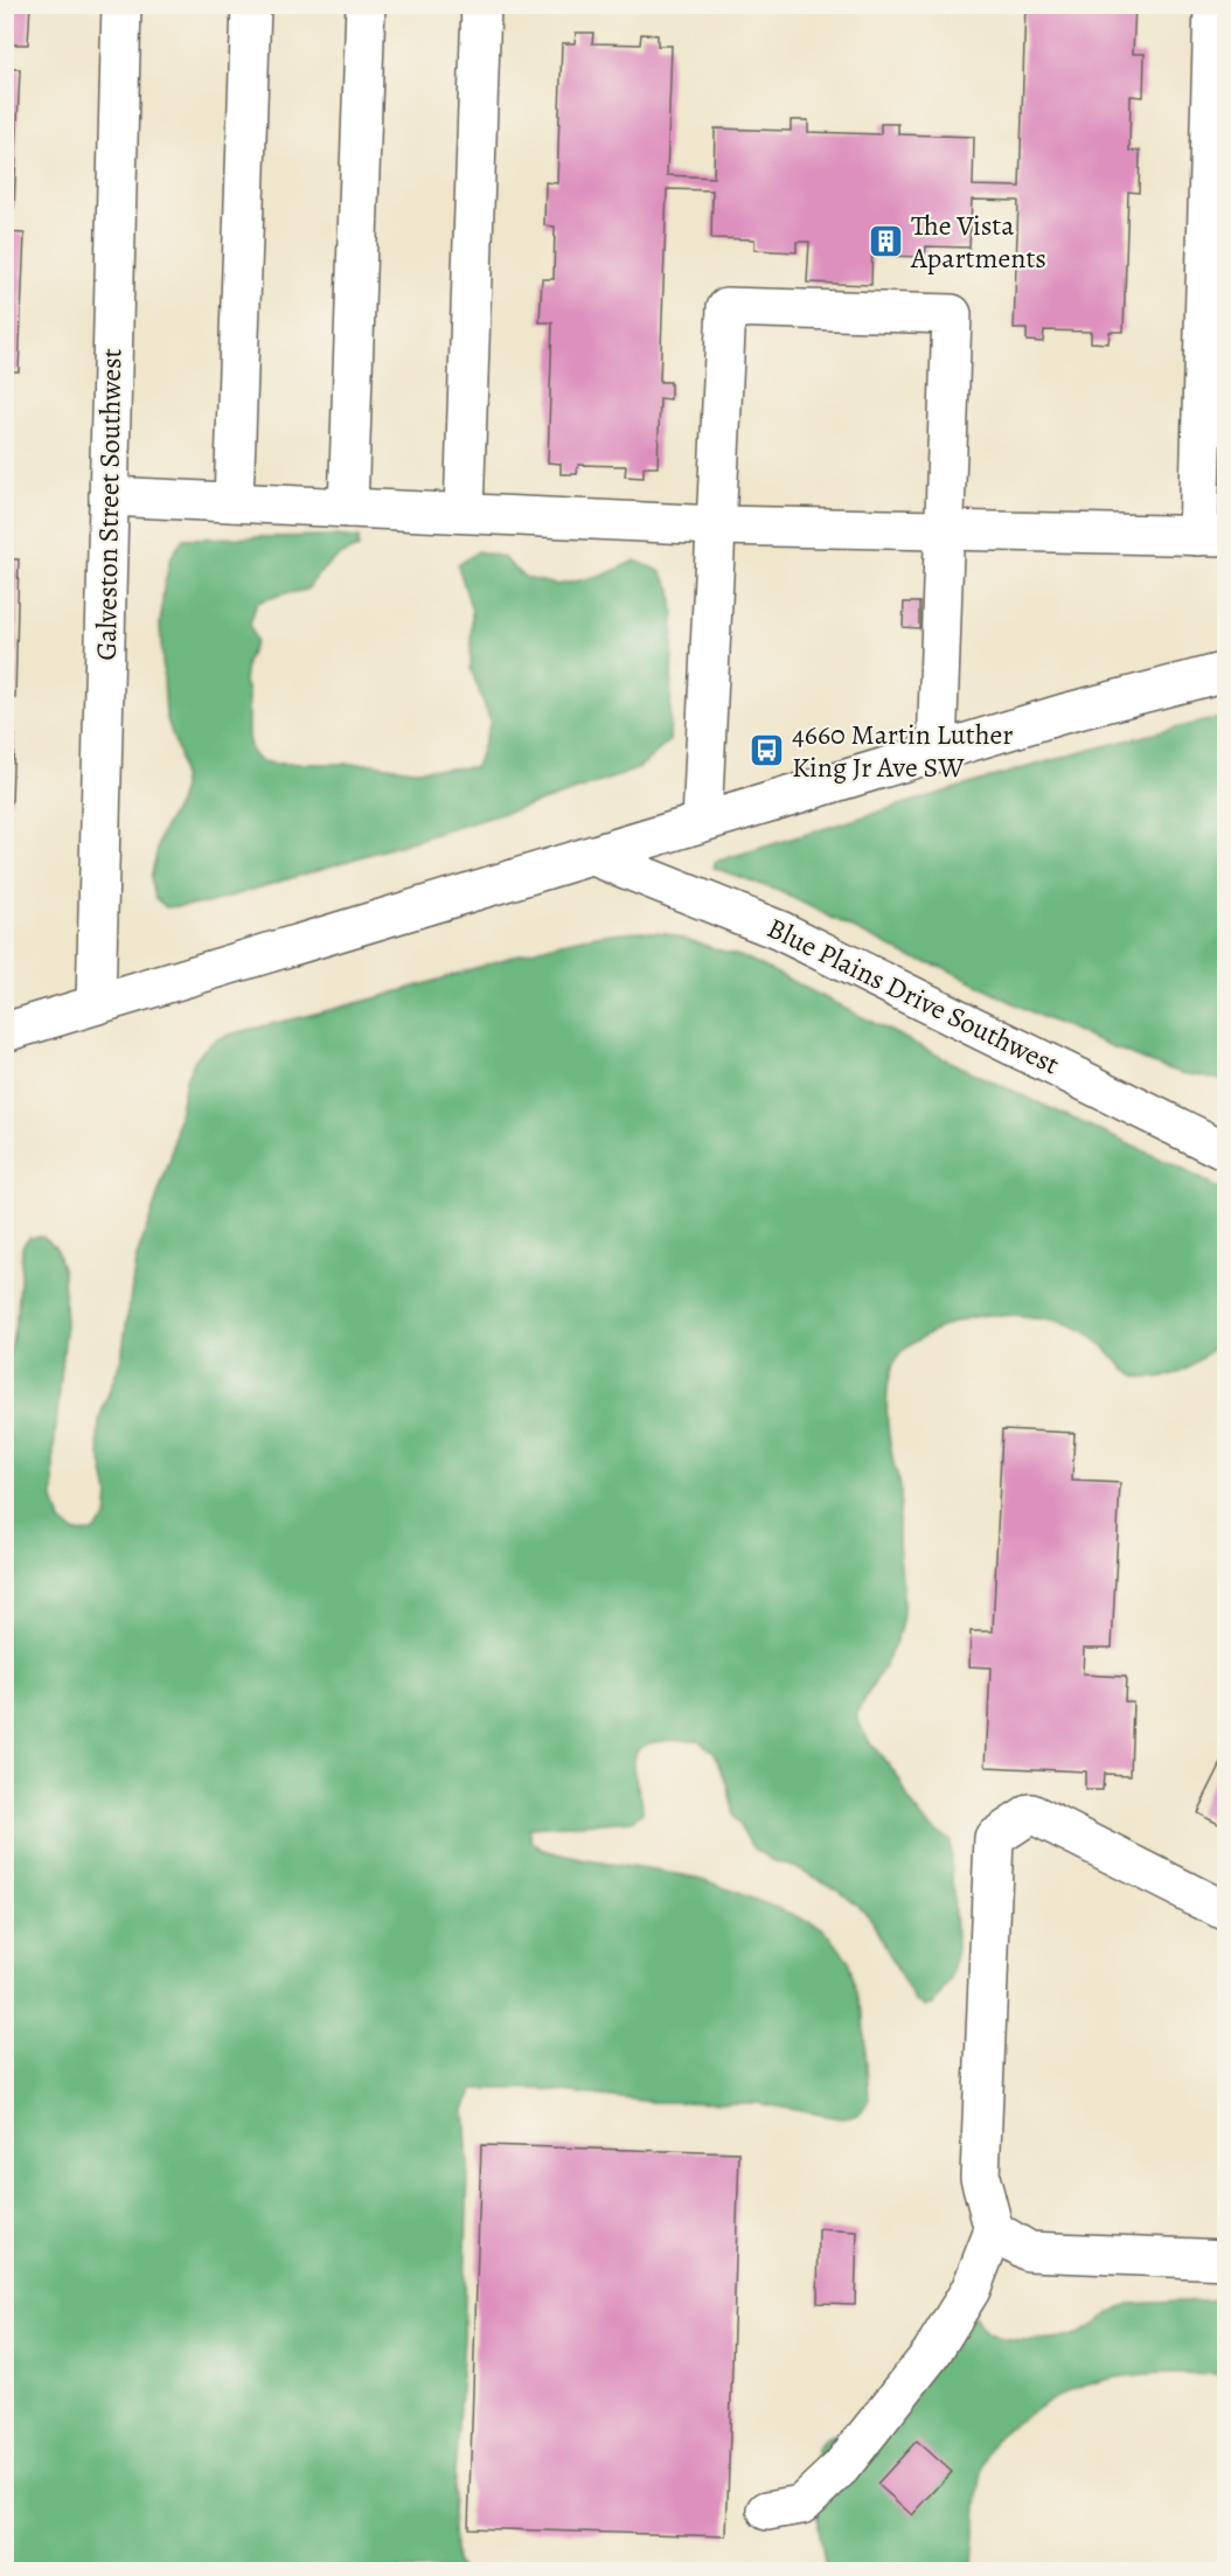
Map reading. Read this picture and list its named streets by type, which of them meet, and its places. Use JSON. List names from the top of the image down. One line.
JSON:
{"streets":{"street":["Galveston Street Southwest","Blue Plains Drive Southwest"]},"places":{"building":["The Vista Apartments"],"bus stop":["4660 Martin Luther King Jr Ave SW"]}}
